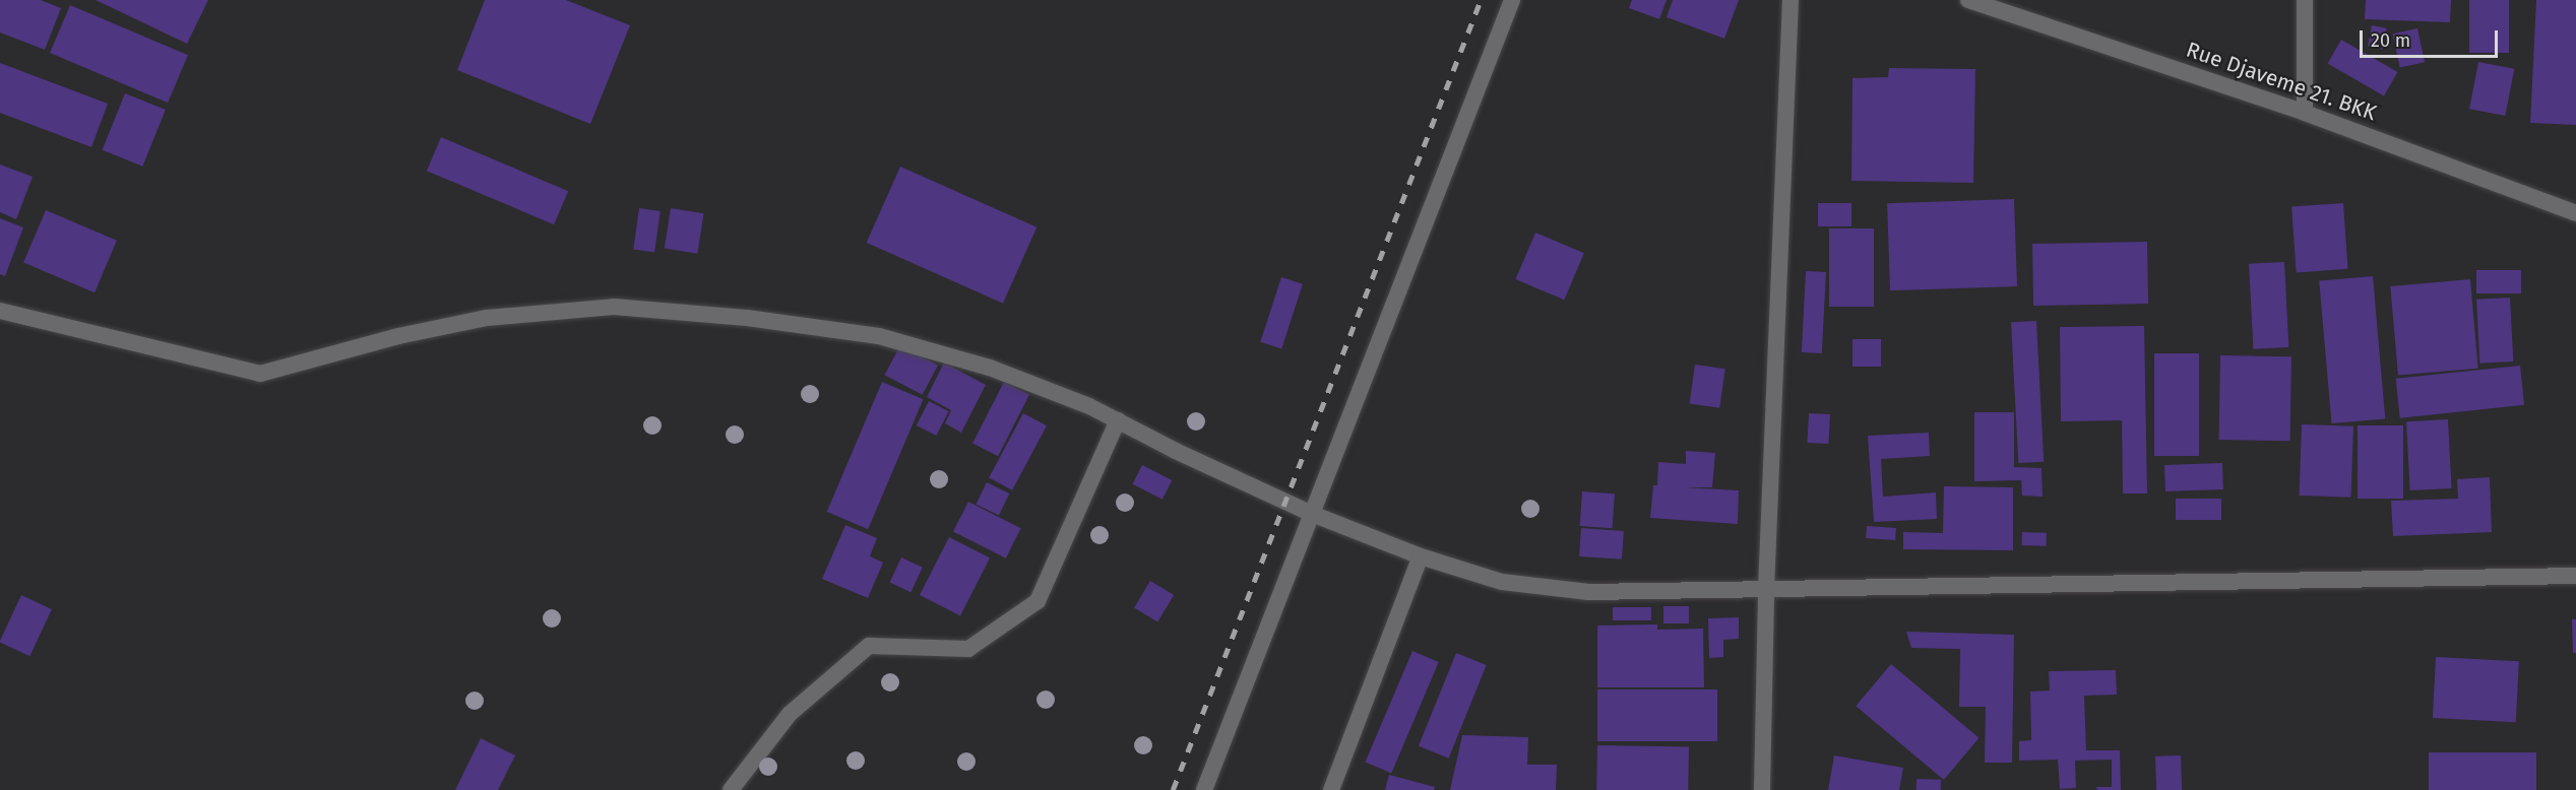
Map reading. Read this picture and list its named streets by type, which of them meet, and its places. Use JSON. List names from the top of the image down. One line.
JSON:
{"streets":{"street":["Rue Djaveme 21. BKK"]},"scale_bar":"20 m"}
